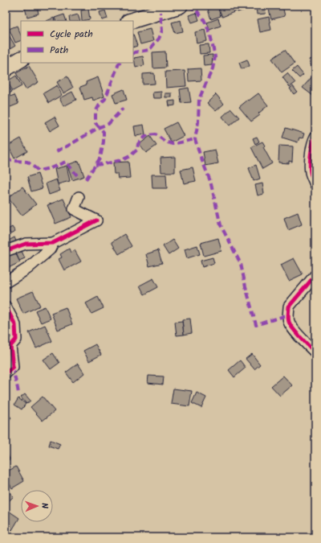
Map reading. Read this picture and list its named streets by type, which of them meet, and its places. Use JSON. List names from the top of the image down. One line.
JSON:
{"legend":["Cycle path","Path"],"north":"right"}
